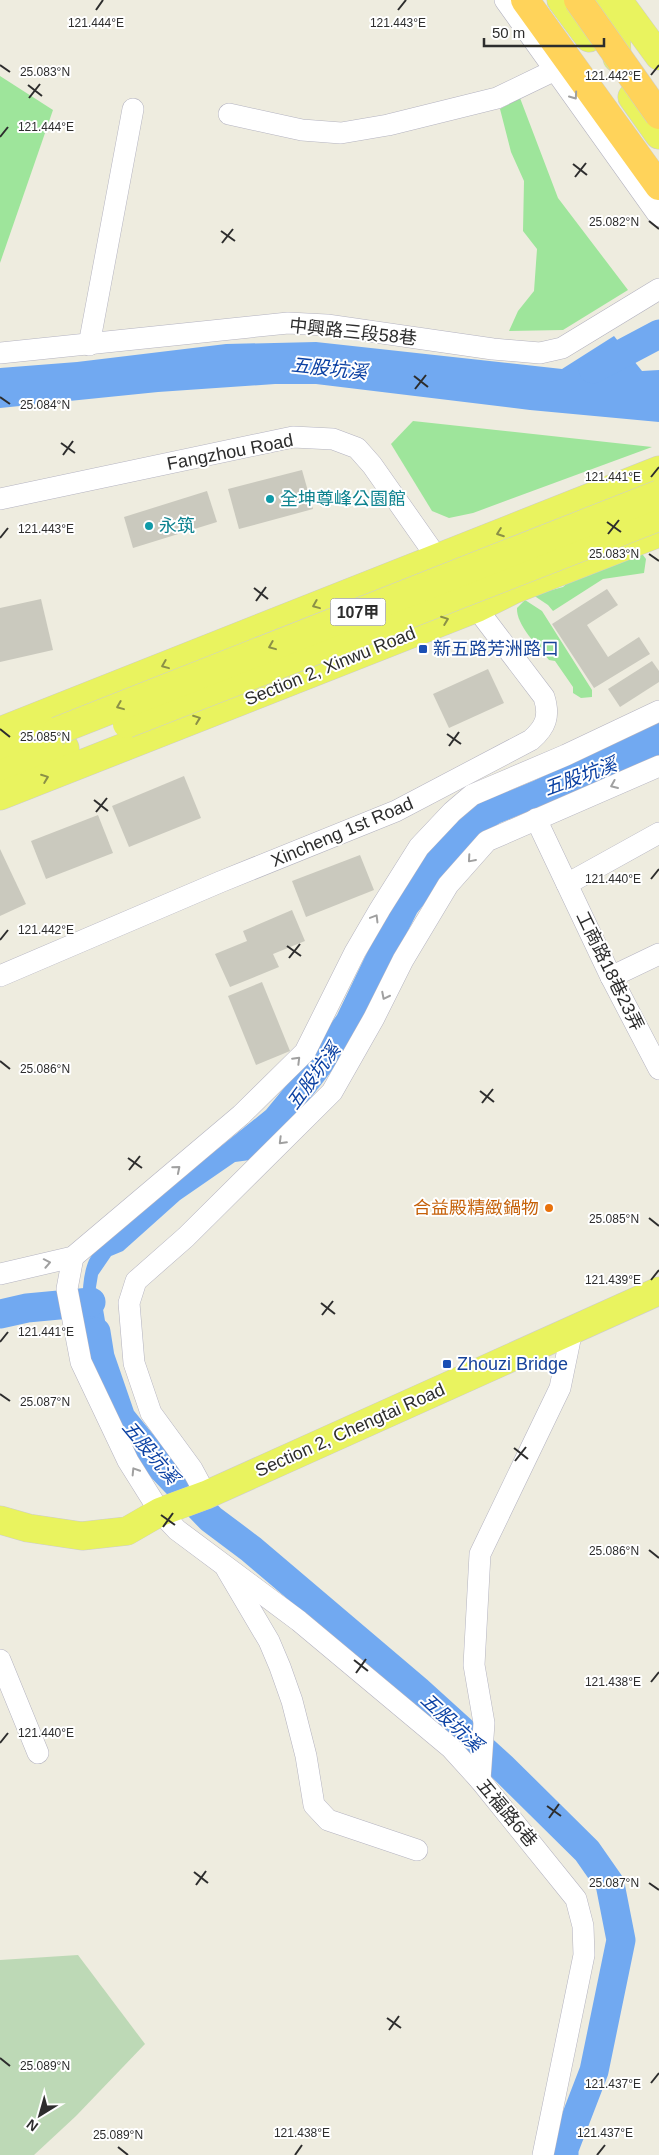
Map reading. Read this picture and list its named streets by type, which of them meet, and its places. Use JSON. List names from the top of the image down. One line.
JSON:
{"streets":{"main road":["107甲","Section 2, Xinwu Road","Section 2, Chengtai Road"],"street":["中興路三段58巷","Fangzhou Road","Xincheng 1st Road","工商路18巷23弄","五福路6巷"]},"crossings":[["Fangzhou Road","107甲"],["Fangzhou Road","Section 2, Xinwu Road"],["Fangzhou Road","Xincheng 1st Road"],["Section 2, Xinwu Road","Xincheng 1st Road"],["Section 2, Chengtai Road","五福路6巷"]],"water":["五股坑溪"],"places":{"other":["全坤尊峰公園館","永筑","合益殿精緻鍋物"],"transit":["新五路芳洲路口","Zhouzi Bridge"]},"scale_bar":"50 m","north":"bottom left","coordinates":["121.444°E","121.443°E","25.083°N","121.442°E","25.082°N","25.084°N","121.441°E","25.085°N","121.440°E","25.086°N","121.439°E","25.087°N","121.438°E","25.089°N","121.437°E"]}
